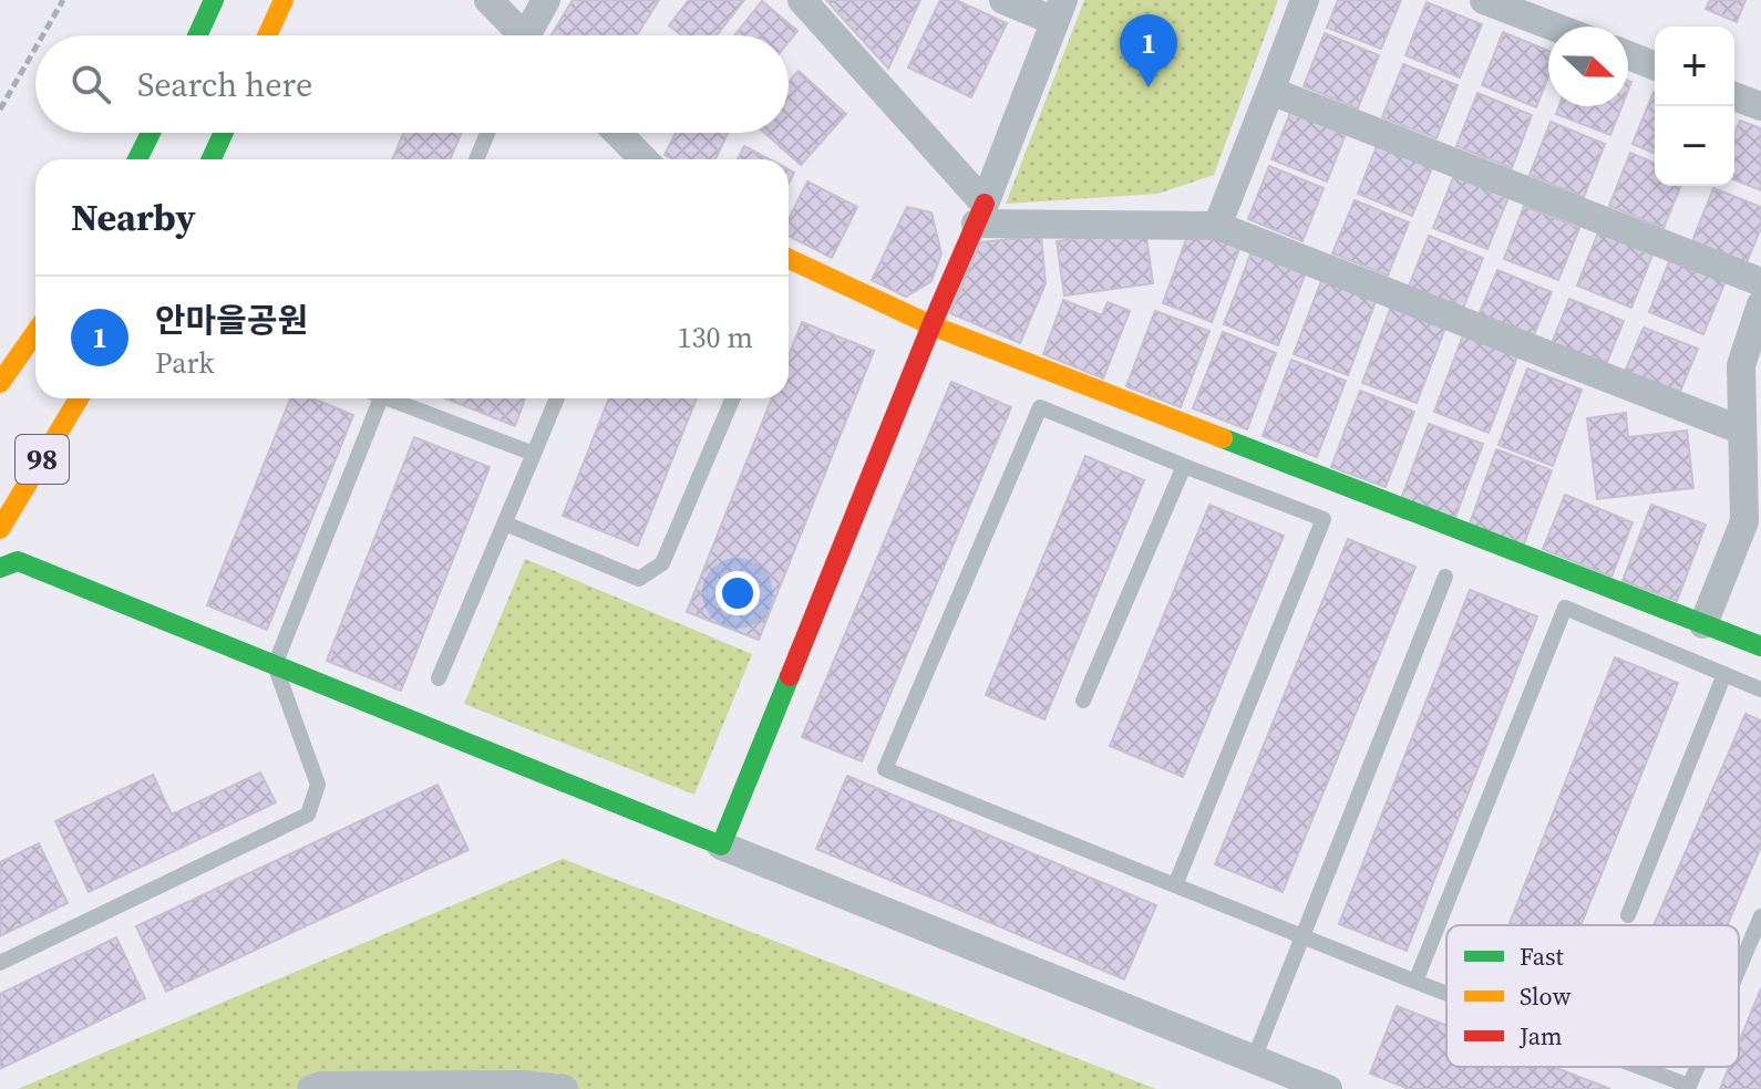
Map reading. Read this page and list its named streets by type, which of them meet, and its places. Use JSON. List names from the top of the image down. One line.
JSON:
{"streets":{"street":["98"]},"legend":["Fast","Slow","Jam"],"north":"right","page":{"pins":"1","map_buttons":["+","−"],"search":"Search here","heading":"Nearby","list":[{"mark":"1","name":"안마을공원","note":"Park","value":"130 m"}]}}
